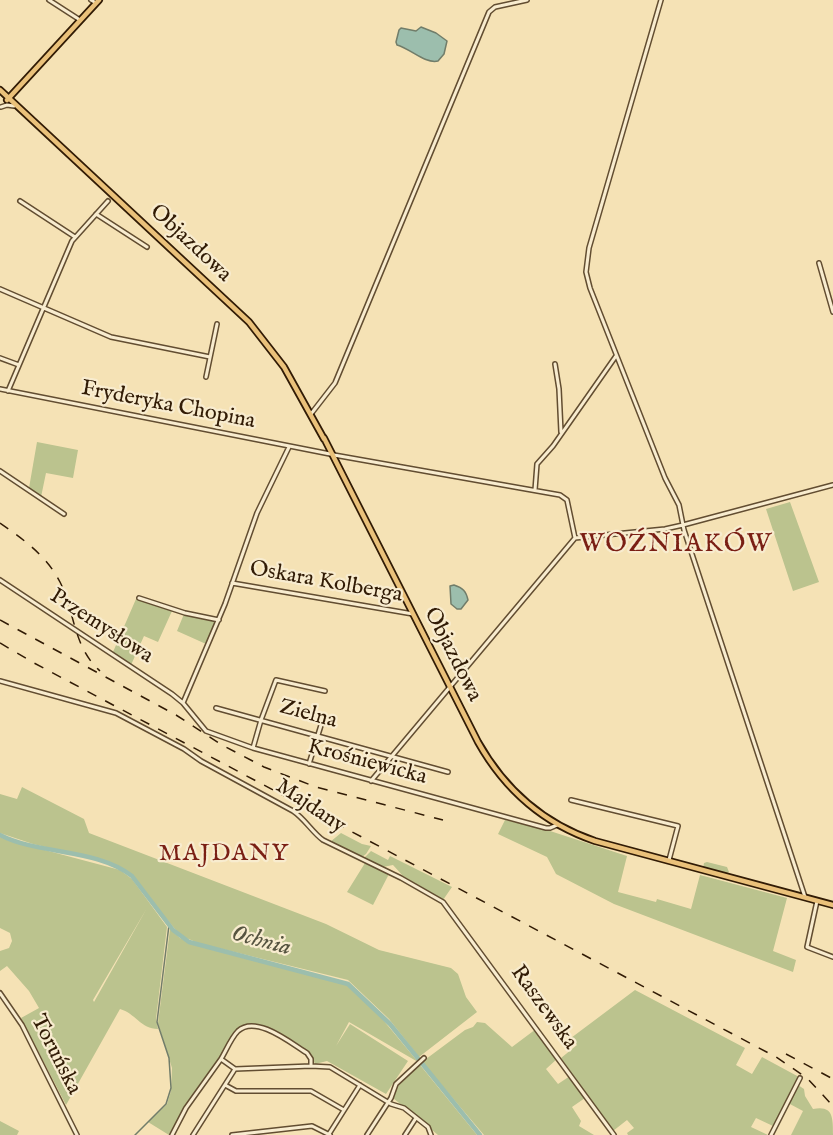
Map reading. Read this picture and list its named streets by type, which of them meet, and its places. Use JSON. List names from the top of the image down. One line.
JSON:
{"streets":{"main road":["Objazdowa"],"street":["Fryderyka Chopina","Oskara Kolberga","Przemysłowa","Zielna","Krośniewicka","Majdany","Raszewska","Toruńska"]},"crossings":[["Objazdowa","Fryderyka Chopina"],["Objazdowa","Oskara Kolberga"],["Objazdowa","Krośniewicka"],["Przemysłowa","Krośniewicka"],["Majdany","Raszewska"]],"districts":["WOŹNIAKÓW","MAJDANY"],"water":["Ochnia"]}
